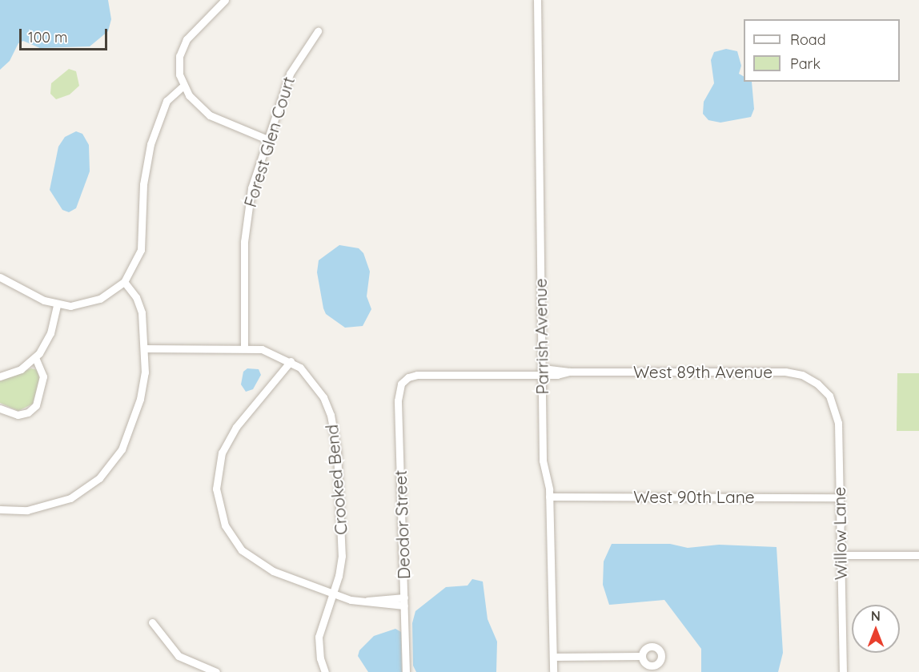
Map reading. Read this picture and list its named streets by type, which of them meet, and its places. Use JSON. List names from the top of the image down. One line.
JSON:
{"streets":{"street":["Forest Glen Court","Parrish Avenue","West 89th Avenue","Crooked Bend","West 90th Lane","Deodor Street","Willow Lane"]},"crossings":[["Forest Glen Court","Crooked Bend"],["Parrish Avenue","West 89th Avenue"],["Parrish Avenue","West 90th Lane"],["West 89th Avenue","Deodor Street"],["West 89th Avenue","Willow Lane"],["West 90th Lane","Willow Lane"]],"legend":["Road","Park"],"scale_bar":"100 m","north":"top"}
